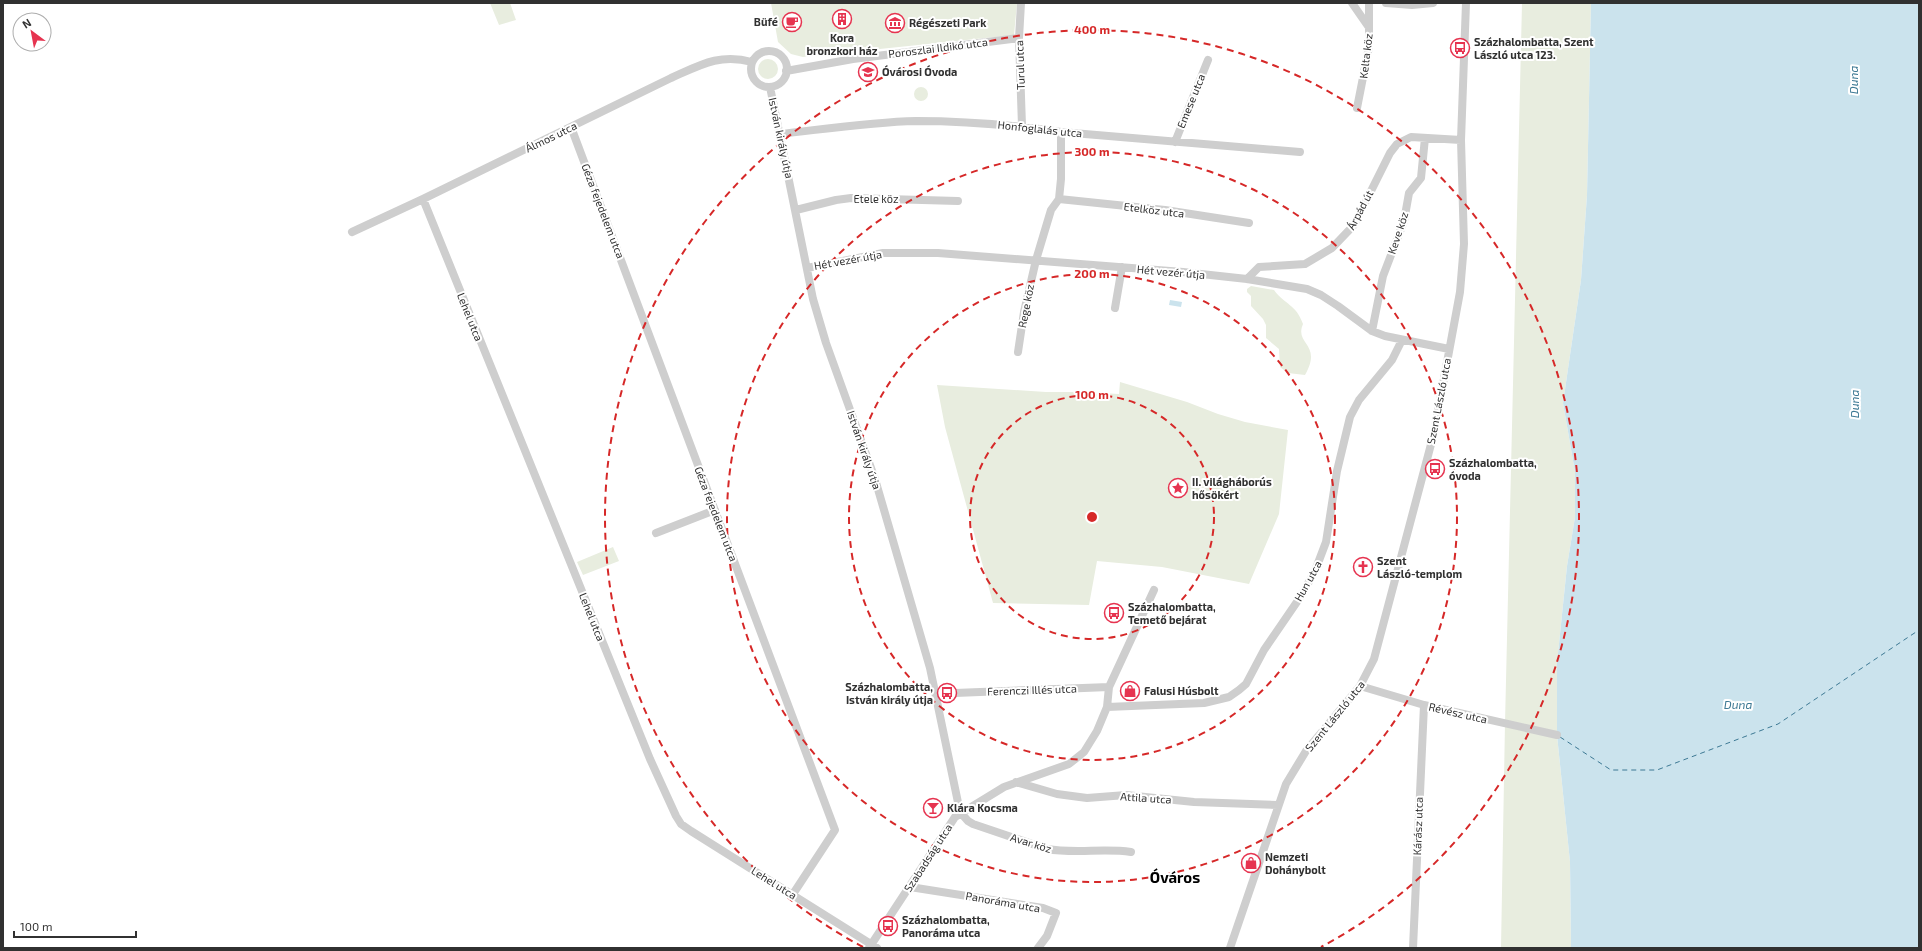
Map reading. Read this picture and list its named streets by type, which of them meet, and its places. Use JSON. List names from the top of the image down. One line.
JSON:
{"streets":{"street":["Poroszlai Ildikó utca","Kelta köz","Turul utca","Emese utca","Honfoglalás utca","Álmos utca","István király útja","Etele köz","Etelköz utca","Árpád út","Géza fejedelem utca","Keve köz","Hét vezér útja","Rege köz","Lehel utca","Szent László utca","Hun utca","Ferenczi Illés utca","Révész utca","Attila utca","Kárász utca","Avar köz","Szabadság utca","Panoráma utca"]},"crossings":[["Poroszlai Ildikó utca","Turul utca"],["Poroszlai Ildikó utca","Álmos utca"],["Poroszlai Ildikó utca","István király útja"],["Turul utca","Honfoglalás utca"],["Emese utca","Honfoglalás utca"],["Honfoglalás utca","István király útja"],["Álmos utca","István király útja"],["Álmos utca","Géza fejedelem utca"],["Álmos utca","Lehel utca"],["István király útja","Etele köz"],["István király útja","Hét vezér útja"],["István király útja","Avar köz"],["István király útja","Szabadság utca"],["Etelköz utca","Rege köz"],["Árpád út","Keve köz"],["Árpád út","Hét vezér útja"],["Árpád út","Szent László utca"],["Géza fejedelem utca","Lehel utca"],["Keve köz","Hét vezér útja"],["Hét vezér útja","Rege köz"],["Hét vezér útja","Szent László utca"],["Hét vezér útja","Hun utca"],["Lehel utca","Szabadság utca"],["Szent László utca","Révész utca"],["Szent László utca","Attila utca"],["Hun utca","Szabadság utca"],["Ferenczi Illés utca","Szabadság utca"],["Révész utca","Kárász utca"],["Attila utca","Szabadság utca"],["Avar köz","Szabadság utca"],["Szabadság utca","Panoráma utca"]],"districts":["Óváros"],"water":["Duna"],"places":{"building":["Kora bronzkori ház"],"cafe":["Büfé"],"museum":["Régészeti Park"],"bus stop":["Százhalombatta, Szent László utca 123.","Százhalombatta, óvoda","Százhalombatta, Temető bejárat","Százhalombatta, István király útja","Százhalombatta, Panoráma utca"],"school or university":["Óvárosi Óvoda"],"place":["II. világháborús hősökért"],"church":["Szent László-templom"],"shop":["Falusi Húsbolt","Nemzeti Dohánybolt"],"bar":["Klára Kocsma"]},"scale_bar":"100 m","north":"top left","rings":["400 m","300 m","200 m","100 m"]}
